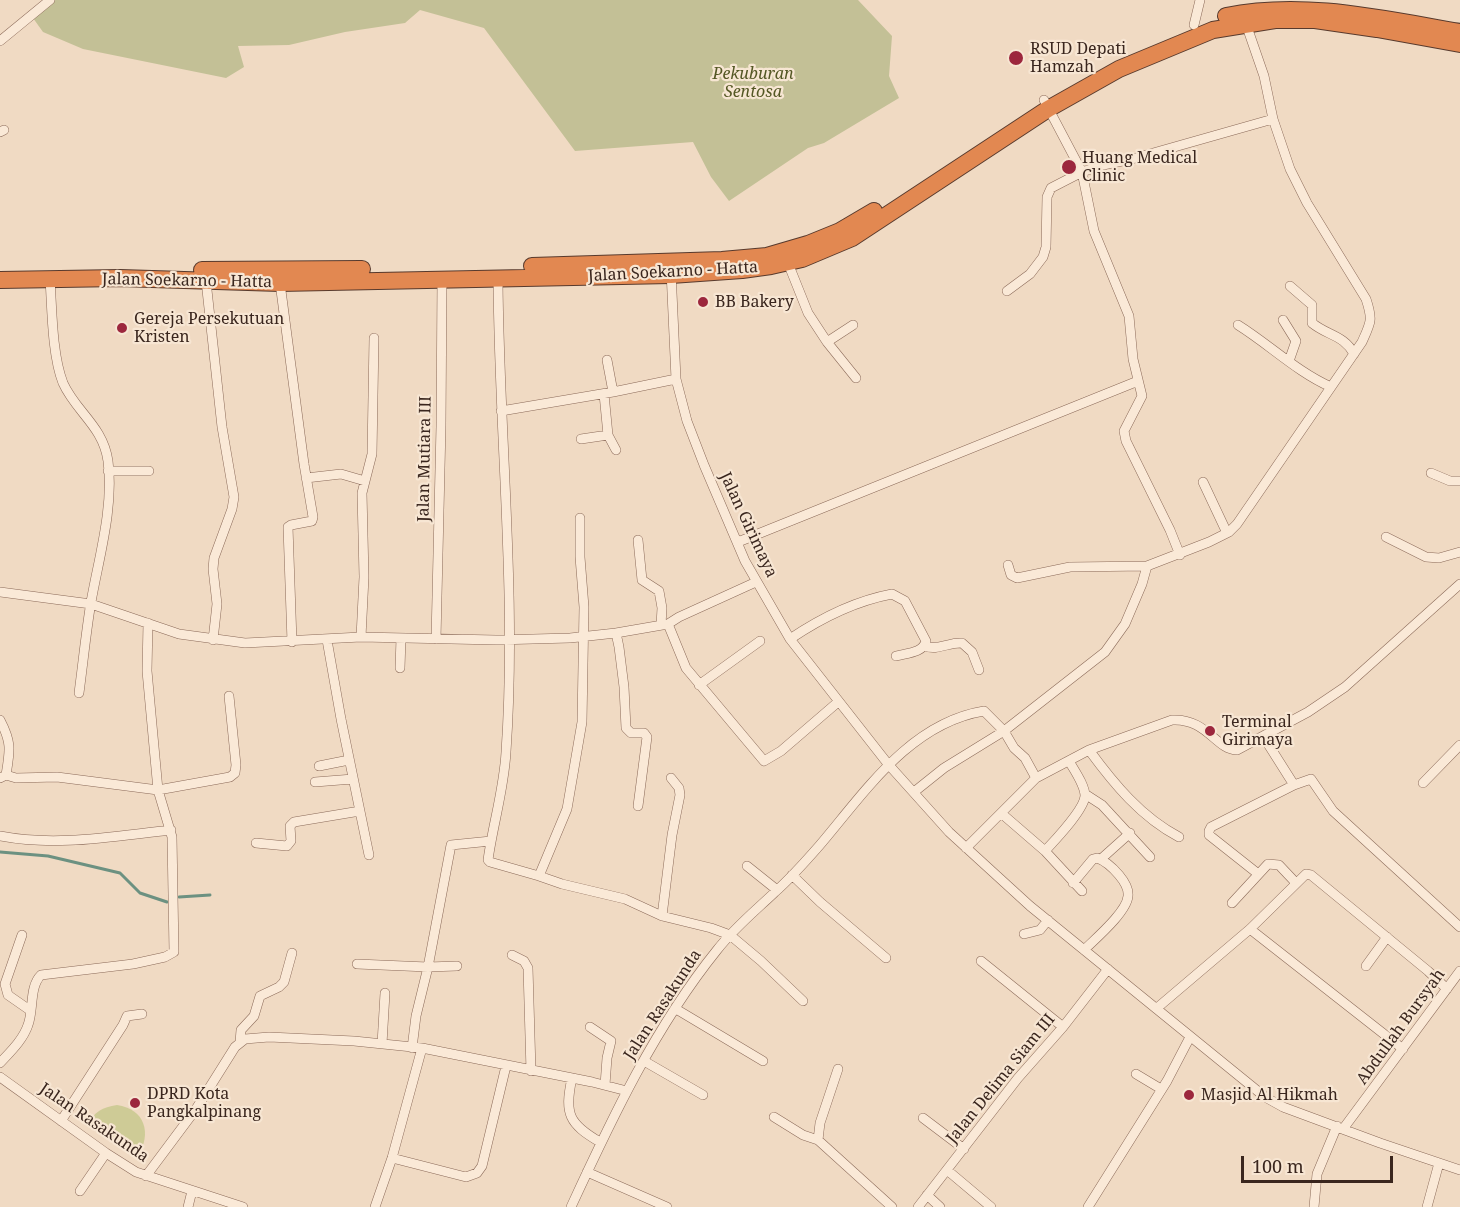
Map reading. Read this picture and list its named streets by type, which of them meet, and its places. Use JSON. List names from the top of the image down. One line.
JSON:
{"streets":{"highway":["Jalan Soekarno - Hatta"],"street":["Jalan Mutiara III","Jalan Girimaya","Jalan Rasakunda","Abdullah Bursyah","Jalan Delima Siam III"]},"crossings":[["Jalan Soekarno - Hatta","Jalan Mutiara III"],["Jalan Soekarno - Hatta","Jalan Girimaya"],["Jalan Girimaya","Jalan Rasakunda"],["Jalan Girimaya","Abdullah Bursyah"],["Jalan Girimaya","Jalan Delima Siam III"]],"parks":["Pekuburan Sentosa"],"places":["RSUD Depati Hamzah","Huang Medical Clinic","BB Bakery","Gereja Persekutuan Kristen","Terminal Girimaya","Masjid Al Hikmah","DPRD Kota Pangkalpinang"],"scale_bar":"100 m"}
